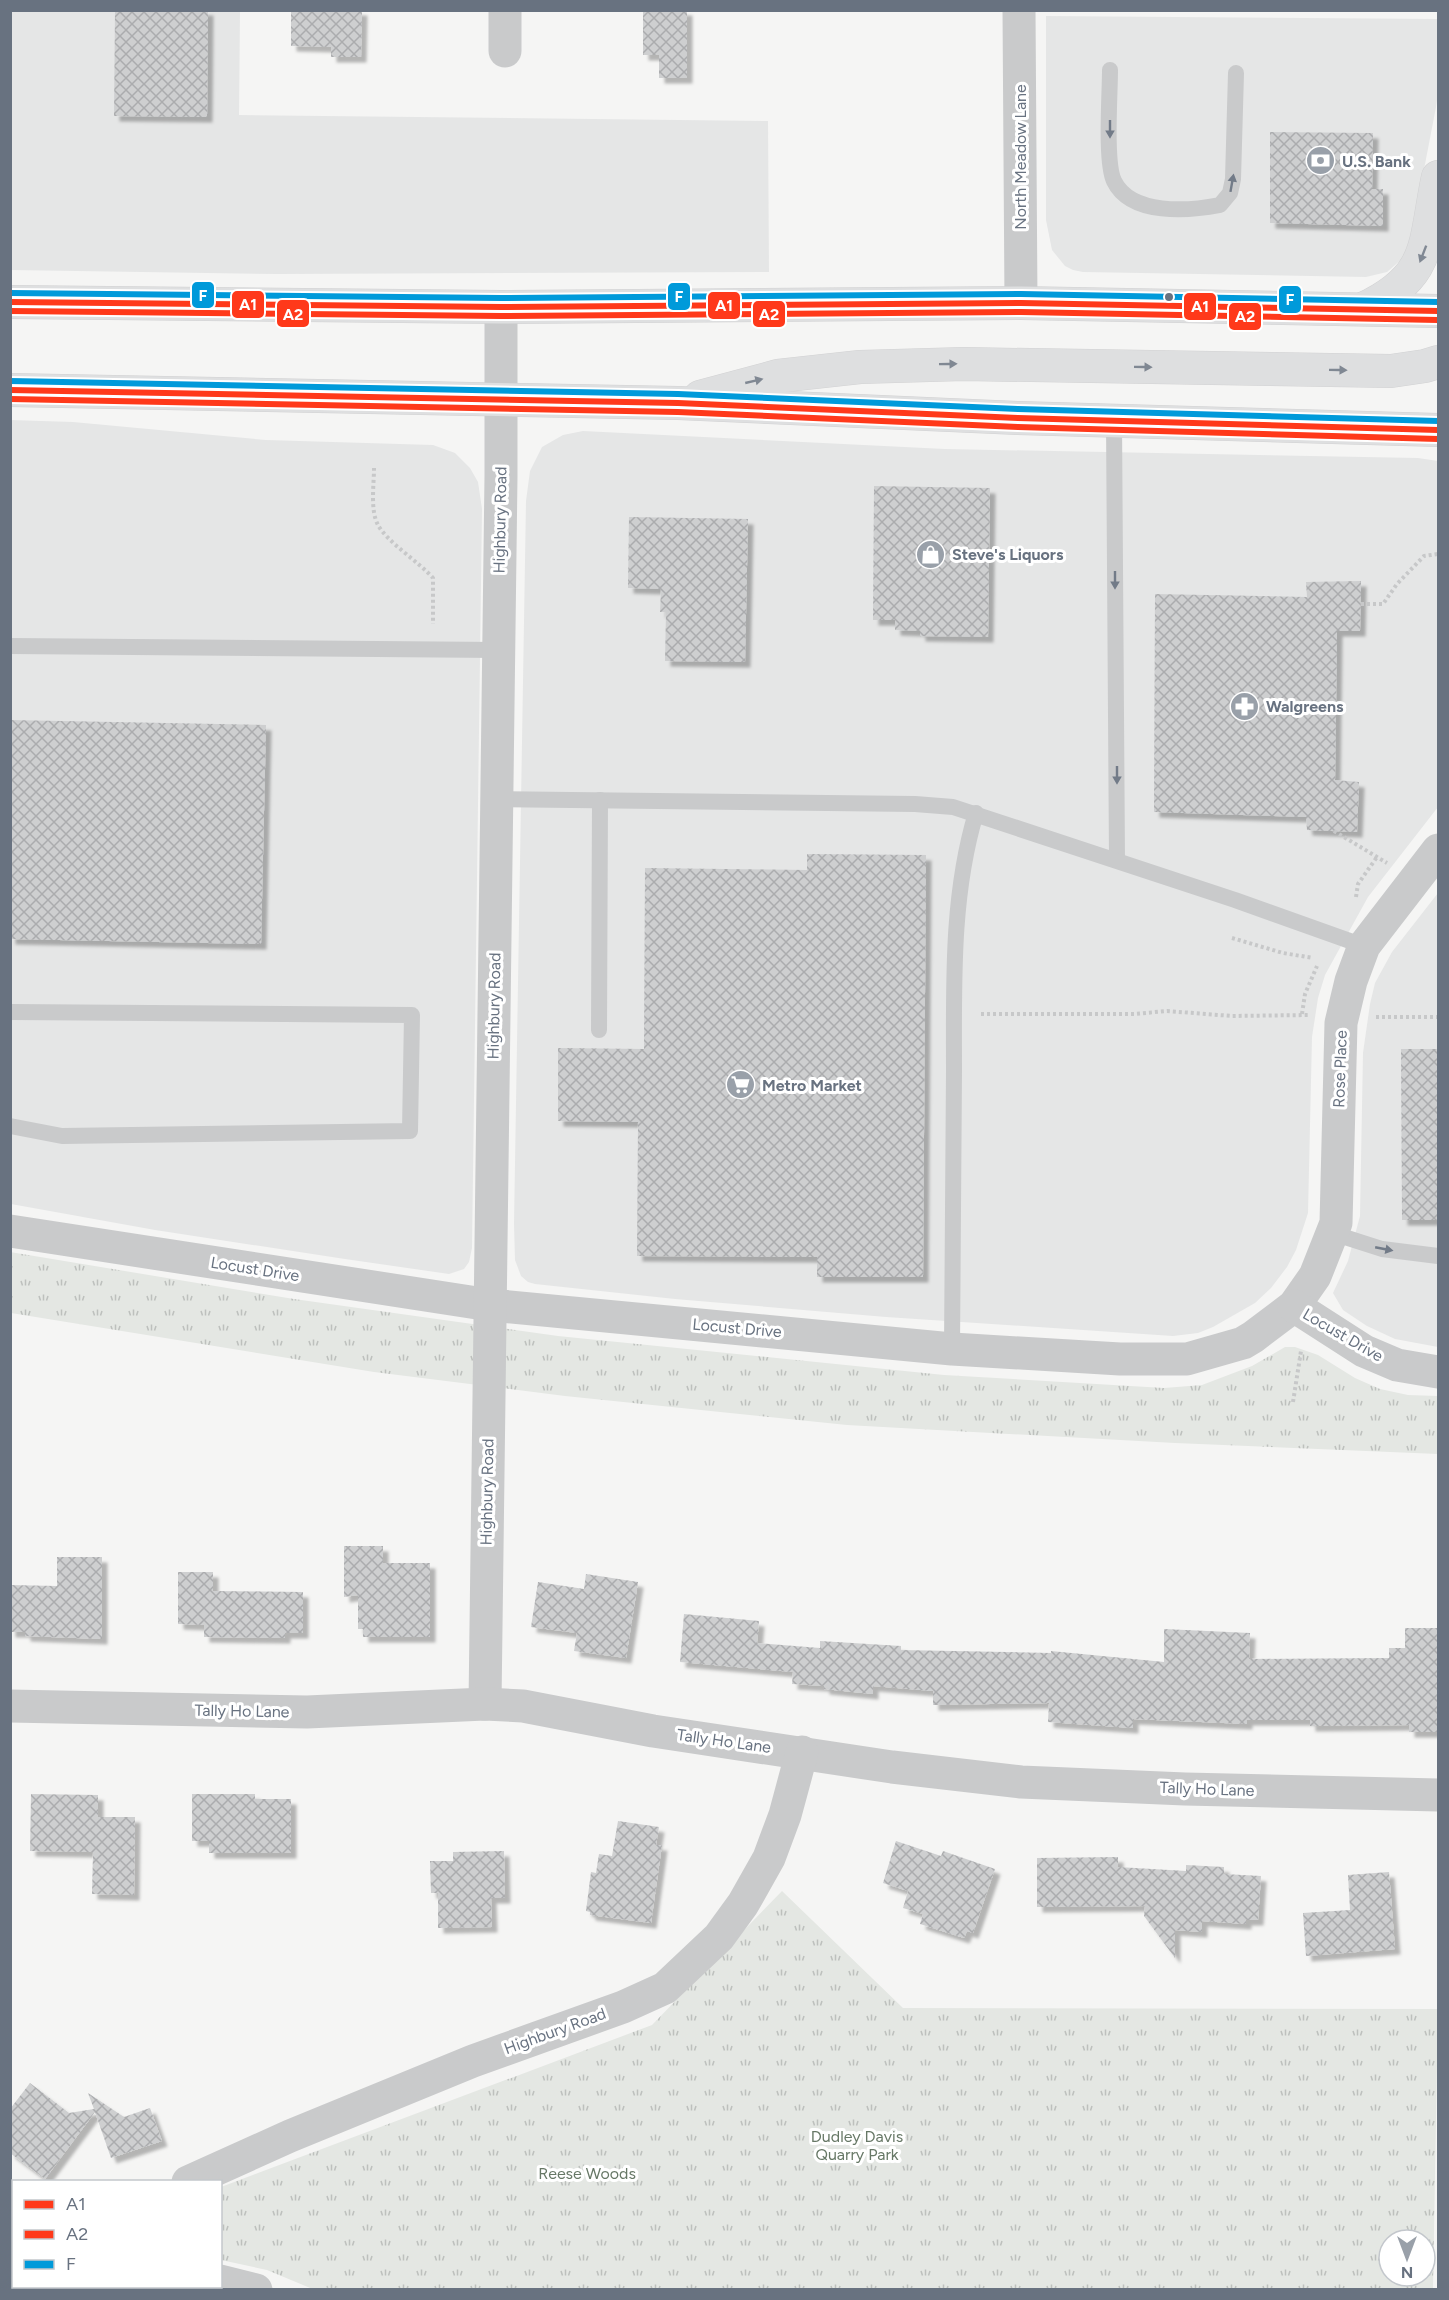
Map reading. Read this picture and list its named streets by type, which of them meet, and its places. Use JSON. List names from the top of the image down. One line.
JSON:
{"streets":{"street":["North Meadow Lane","Highbury Road","Rose Place","Locust Drive","Tally Ho Lane"]},"crossings":[["Highbury Road","Locust Drive"],["Highbury Road","Tally Ho Lane"],["Rose Place","Locust Drive"]],"parks":["Dudley Davis Quarry Park","Reese Woods"],"places":{"bank":["U.S. Bank"],"shop":["Steve's Liquors"],"pharmacy":["Walgreens"],"supermarket":["Metro Market"]},"lines":["transit line F","transit line A1","transit line A2"],"legend":["A1","A2","F"],"north":"bottom"}
